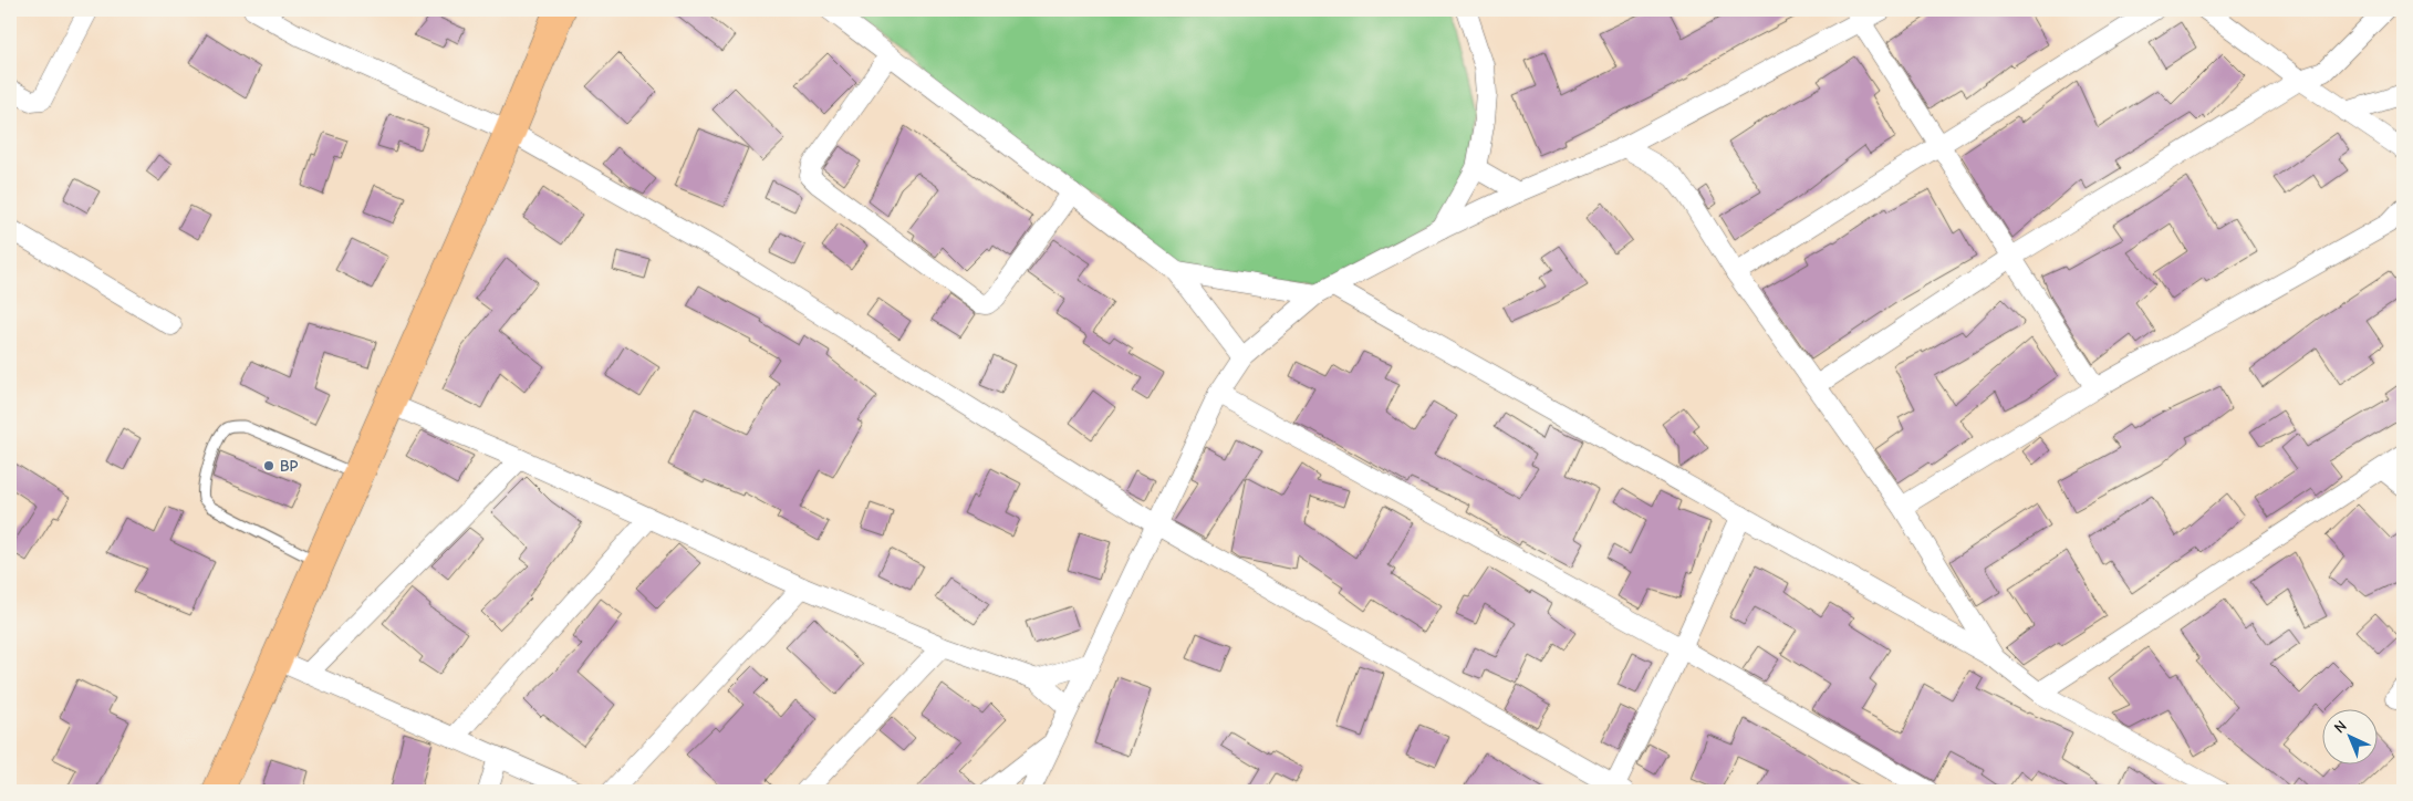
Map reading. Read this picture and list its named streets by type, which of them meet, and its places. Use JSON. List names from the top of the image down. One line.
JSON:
{"places":["BP"],"north":"top left"}
